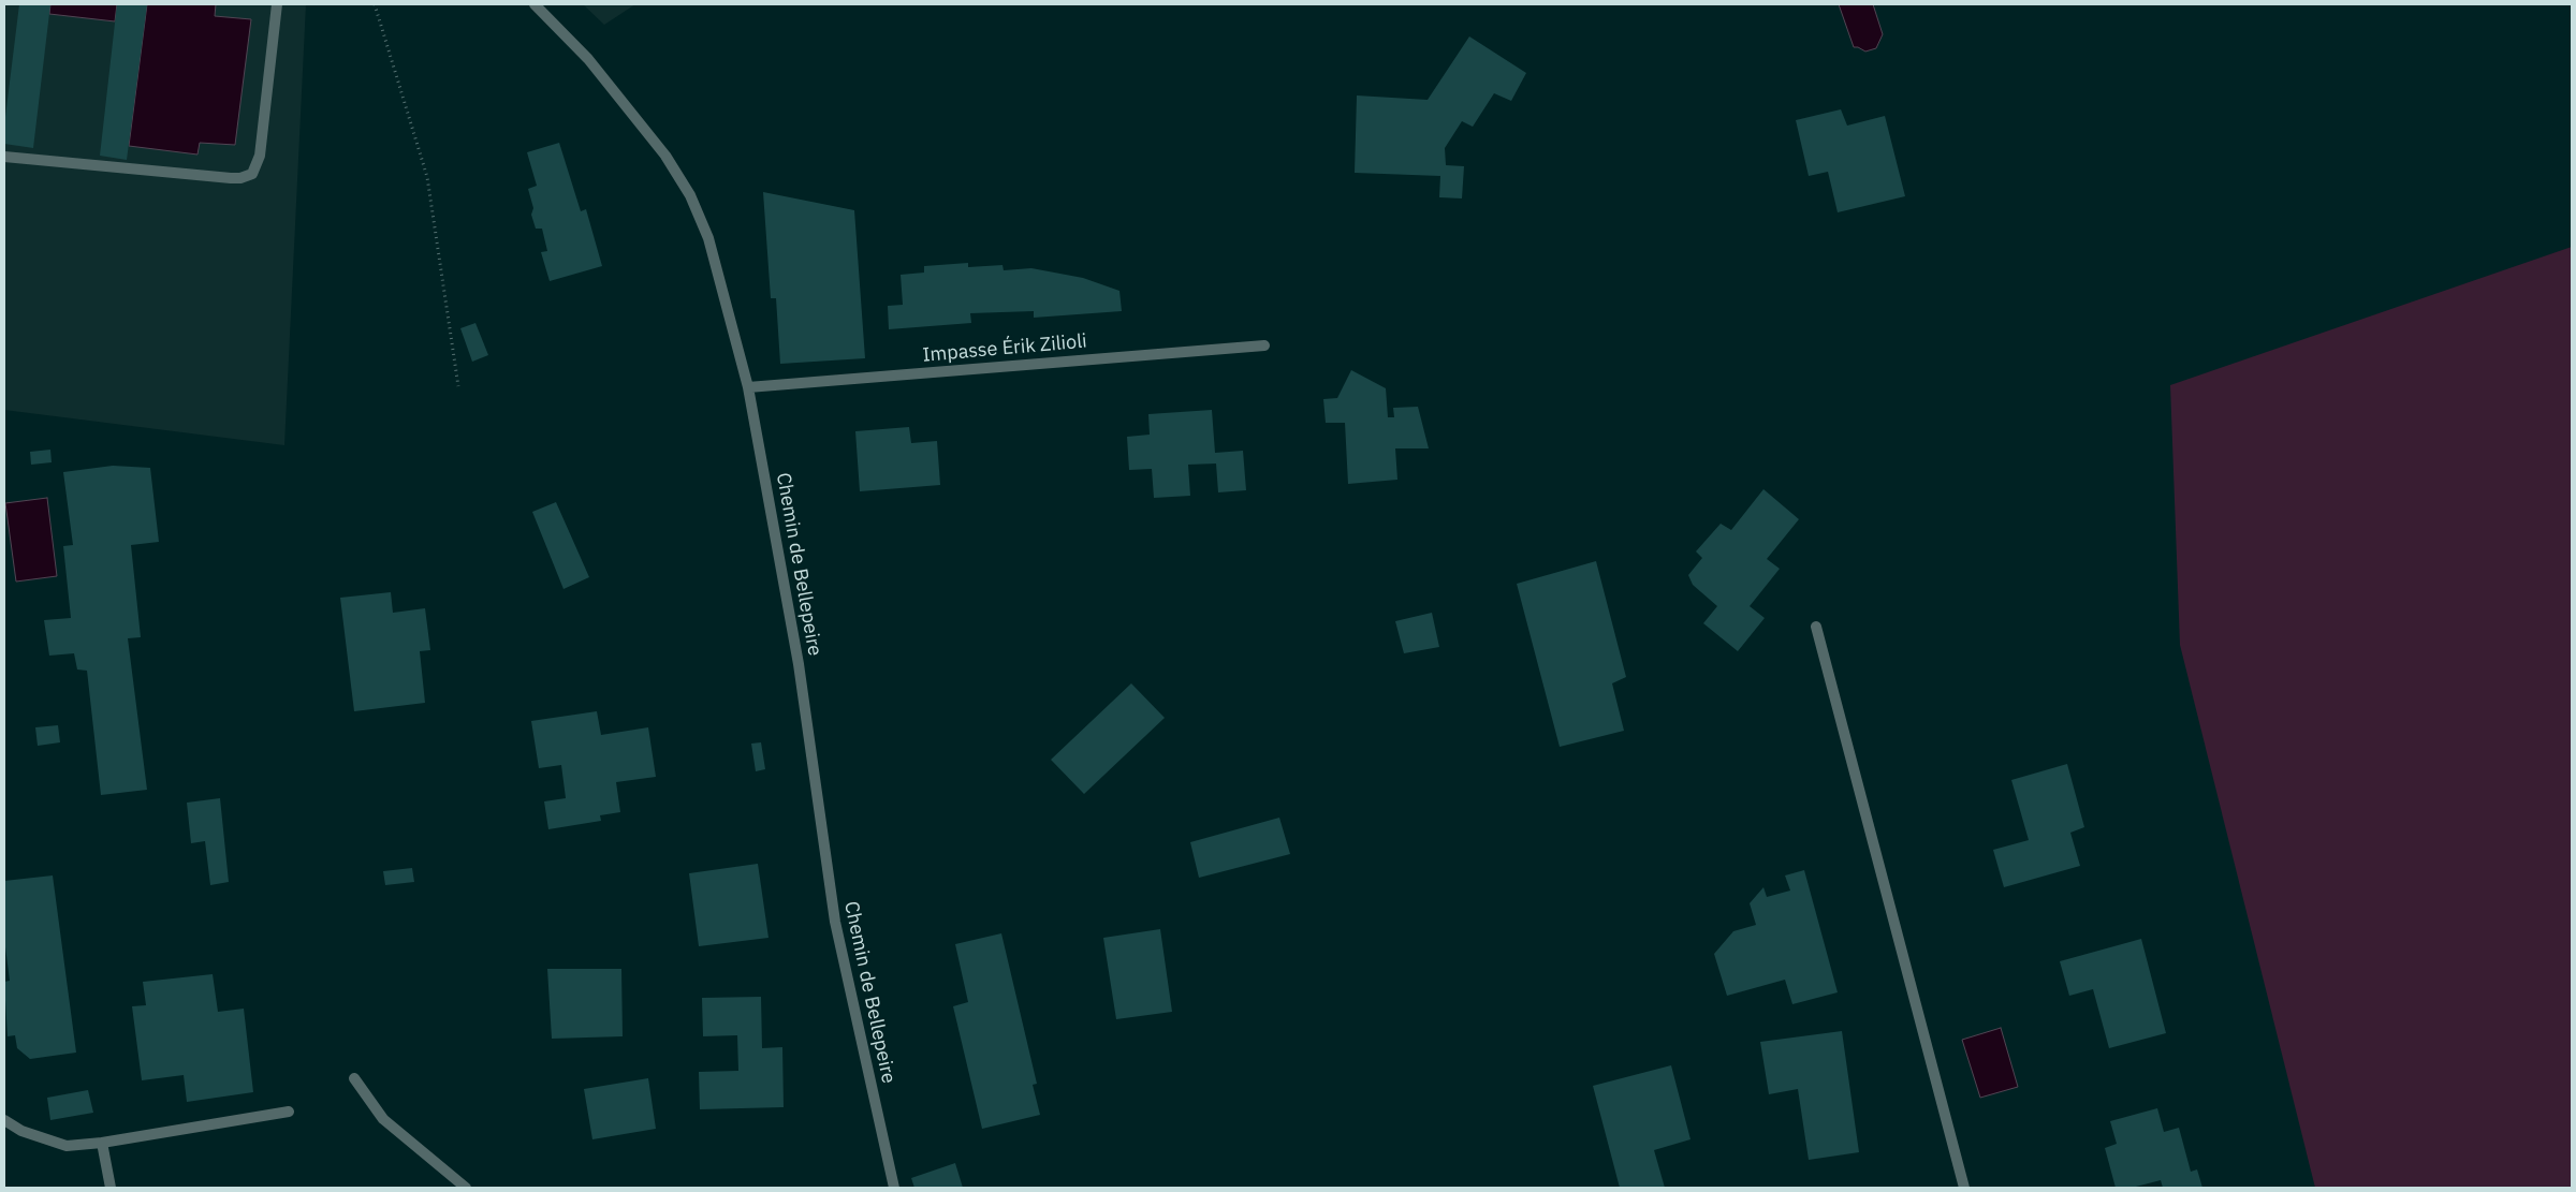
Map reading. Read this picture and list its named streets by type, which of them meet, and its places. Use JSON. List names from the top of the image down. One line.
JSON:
{"streets":{"street":["Impasse Érik Zilioli","Chemin de Bellepeire"]},"crossings":[["Impasse Érik Zilioli","Chemin de Bellepeire"]]}
